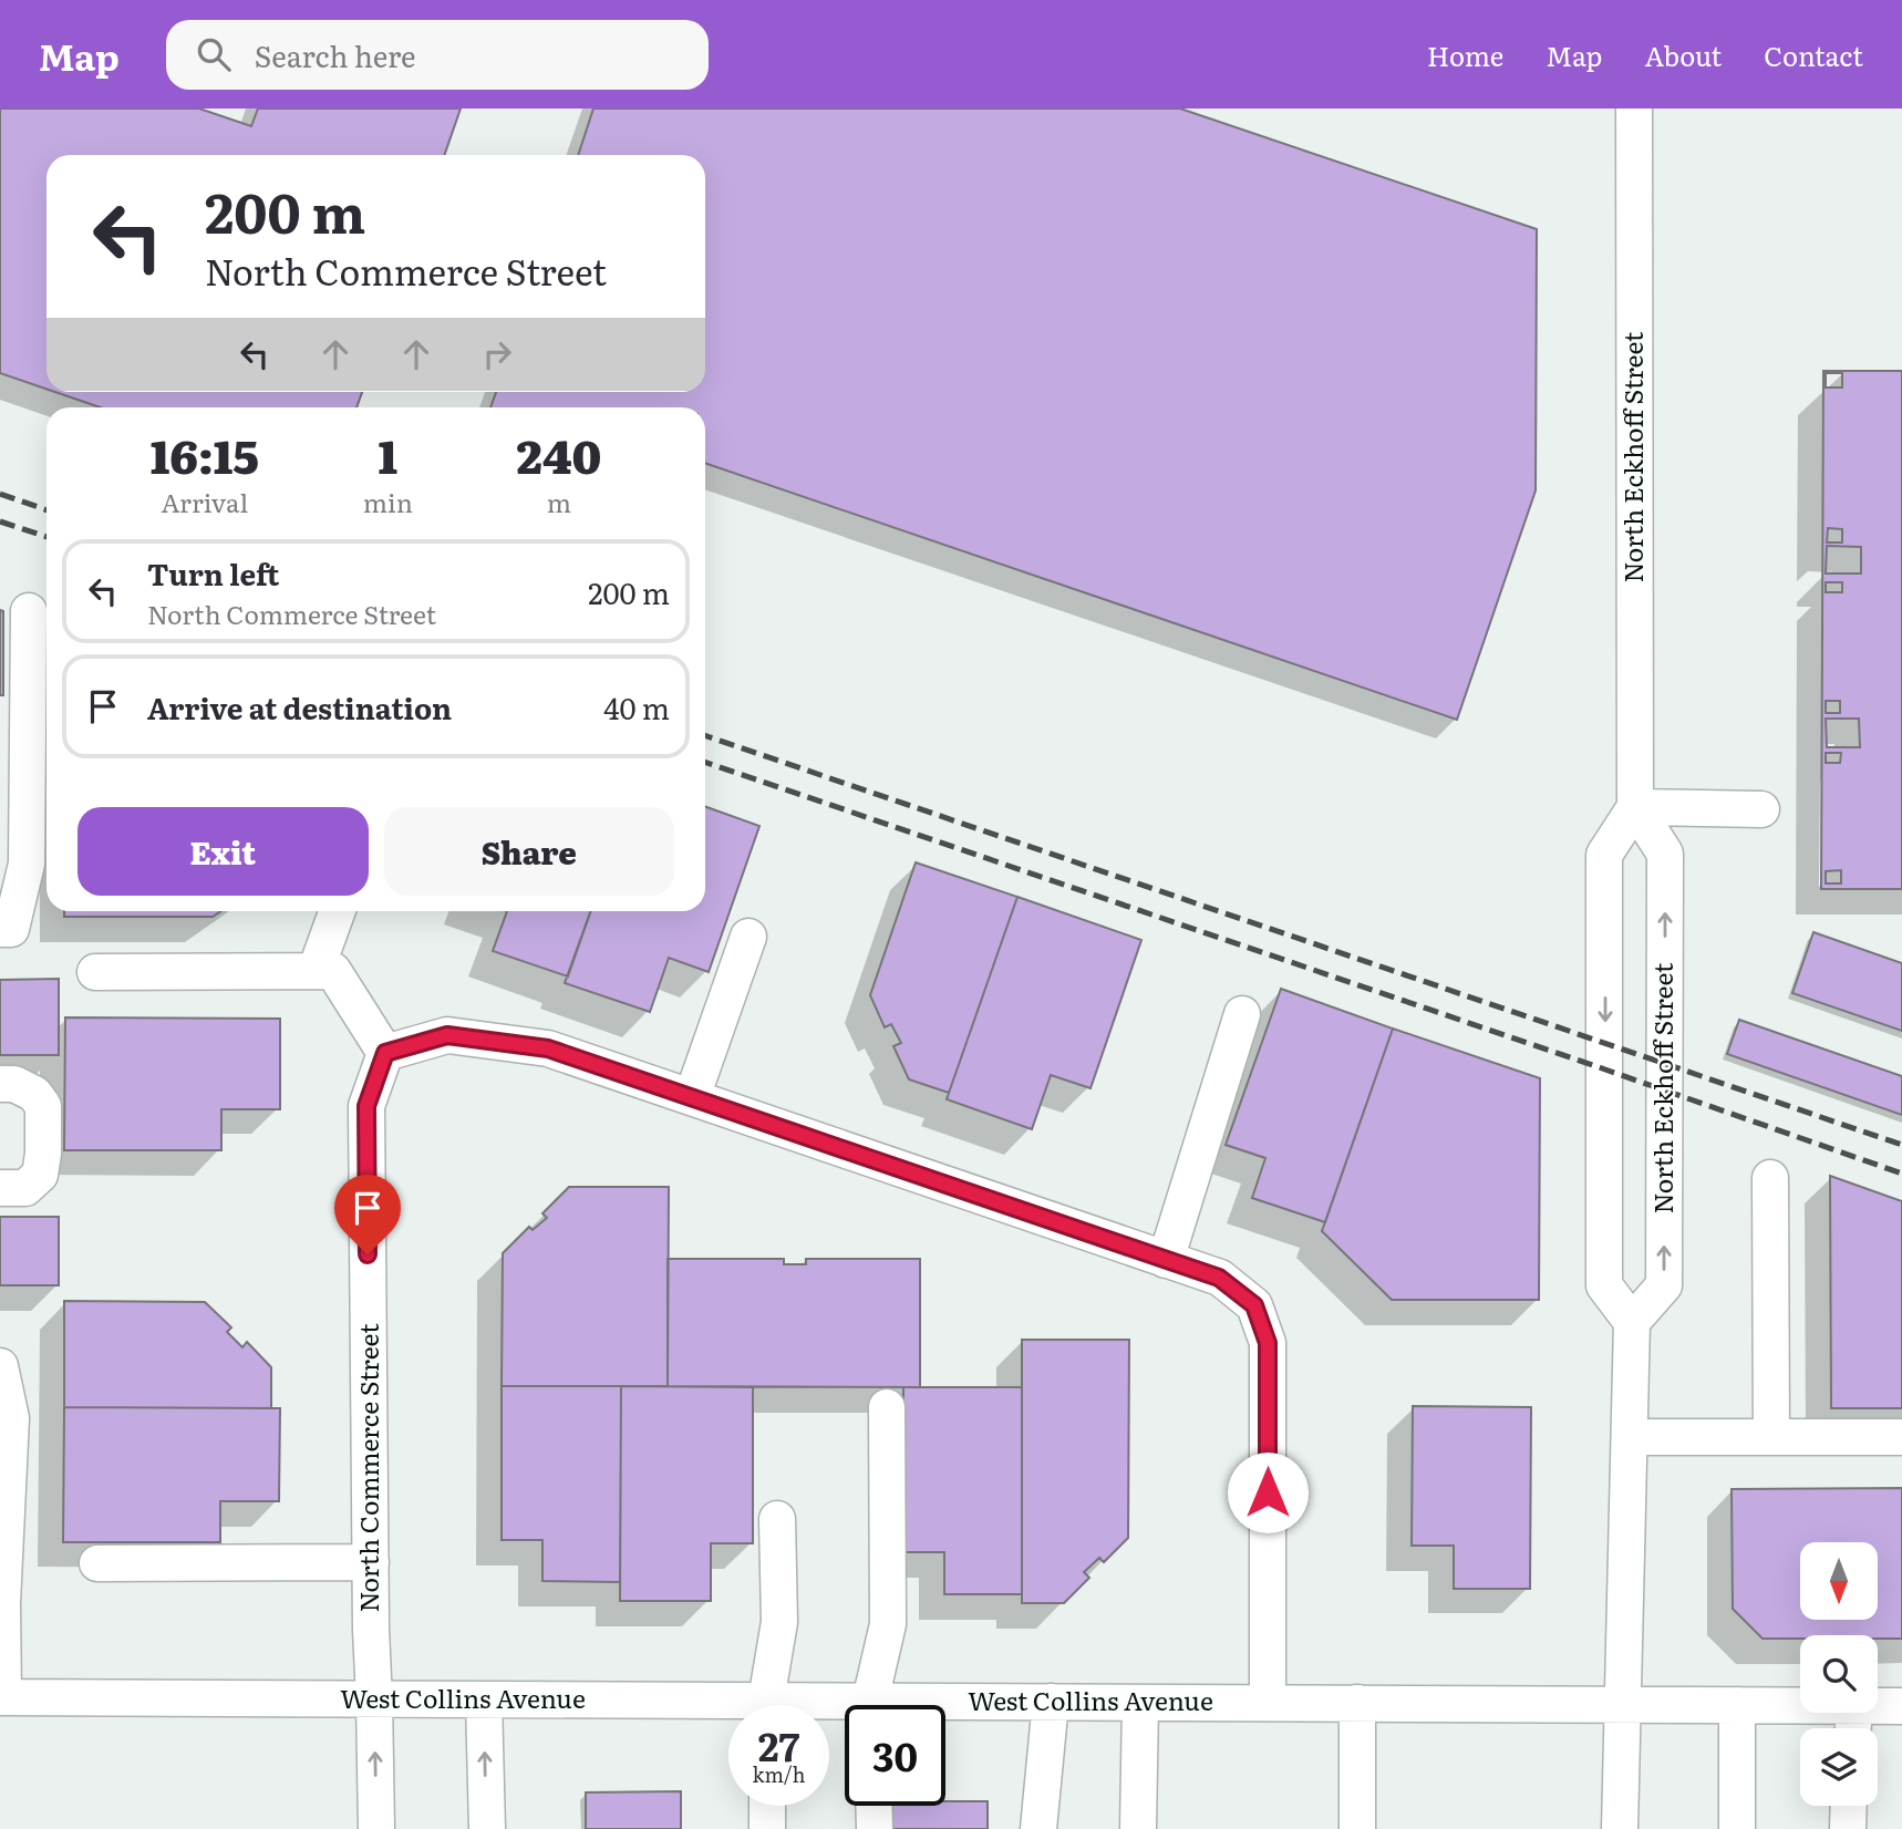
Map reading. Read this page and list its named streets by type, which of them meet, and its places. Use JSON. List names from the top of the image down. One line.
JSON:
{"streets":{"street":["North Eckhoff Street","North Commerce Street","West Collins Avenue"]},"crossings":[["North Commerce Street","West Collins Avenue"]],"north":"bottom","page":{"header":"Map","search":"Search here","nav":["Home","Map","About","Contact"],"turn":["200 m","North Commerce Street"],"eta":["16:15","Arrival","1","min","240","m"],"list":[{"name":"Turn left","note":"North Commerce Street","value":"200 m"},{"name":"Arrive at destination","value":"40 m"}],"buttons":["Exit","Share"],"speed":"27 km/h","limit":"30"}}
